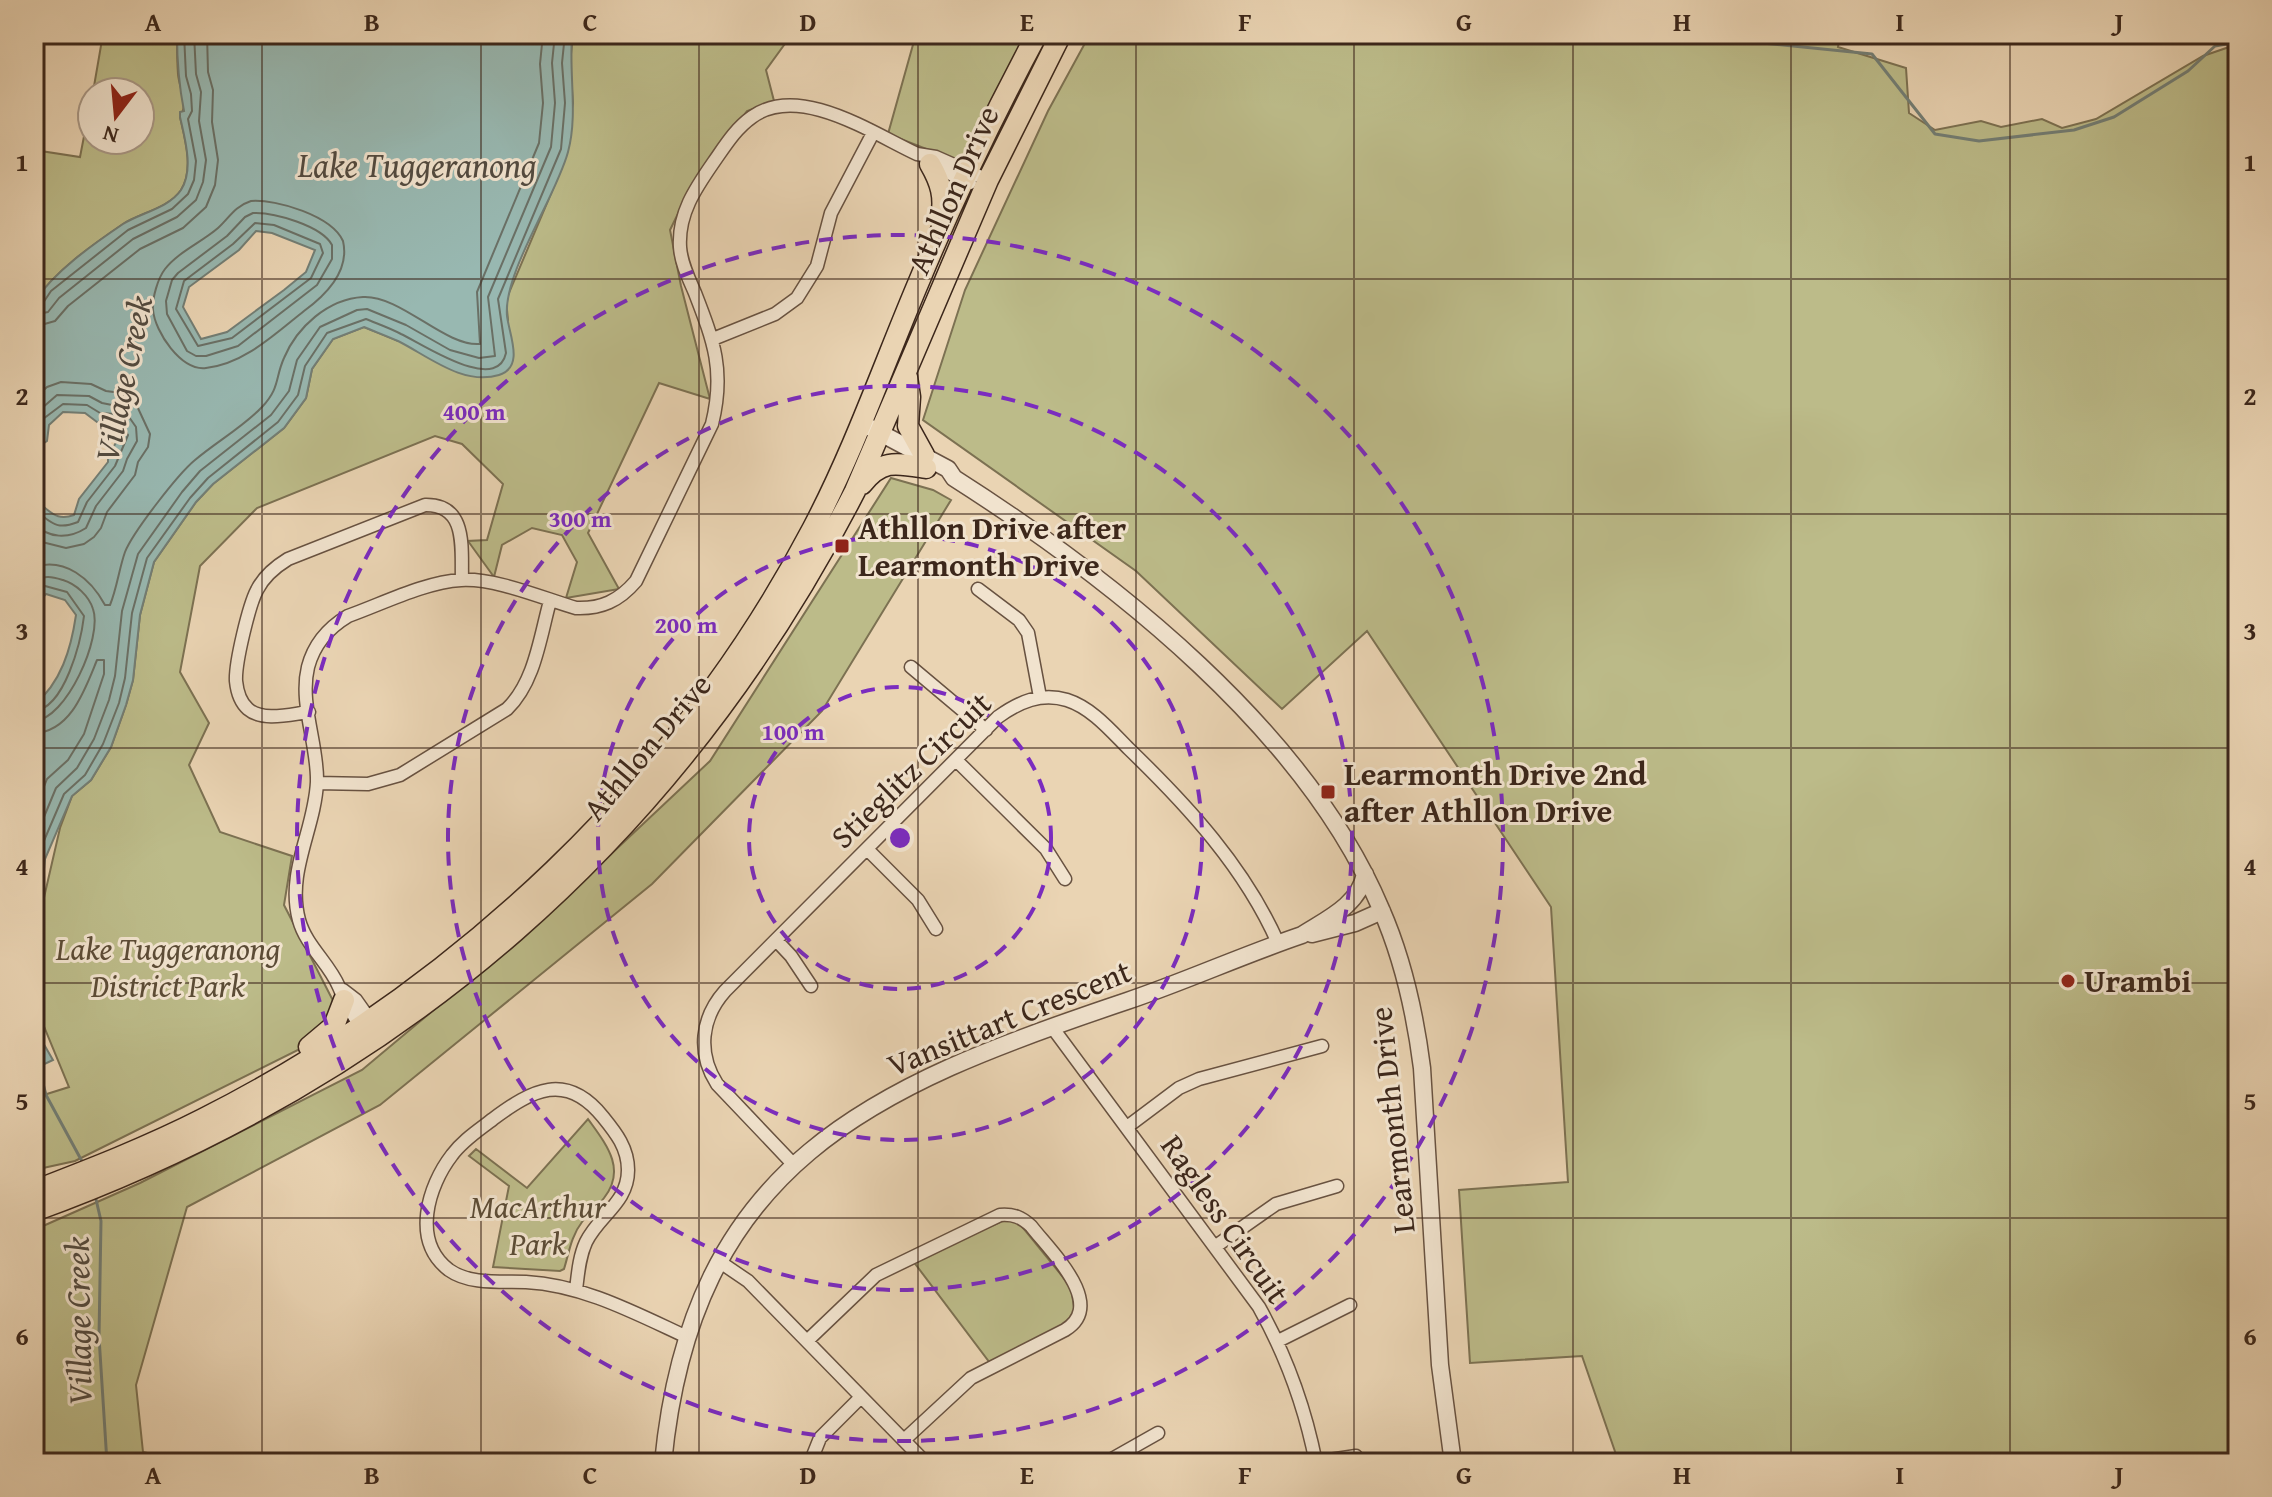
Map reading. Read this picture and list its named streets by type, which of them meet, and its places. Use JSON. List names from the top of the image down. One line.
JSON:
{"streets":{"main road":["Athllon Drive"],"street":["Stieglitz Circuit","Vansittart Crescent","Learmonth Drive","Ragless Circuit"]},"crossings":[["Athllon Drive","Learmonth Drive"],["Stieglitz Circuit","Vansittart Crescent"],["Vansittart Crescent","Learmonth Drive"],["Vansittart Crescent","Ragless Circuit"]],"water":["Lake Tuggeranong","Village Creek"],"parks":["Lake Tuggeranong District Park","MacArthur Park"],"places":{"transit":["Athllon Drive after Learmonth Drive","Learmonth Drive 2nd after Athllon Drive"],"other":["Urambi"]},"north":"bottom","grid":{"columns":["A","B","C","D","E","F","G","H","I","J"],"rows":["1","2","3","4","5","6"]},"rings":["400 m","300 m","200 m","100 m"]}
